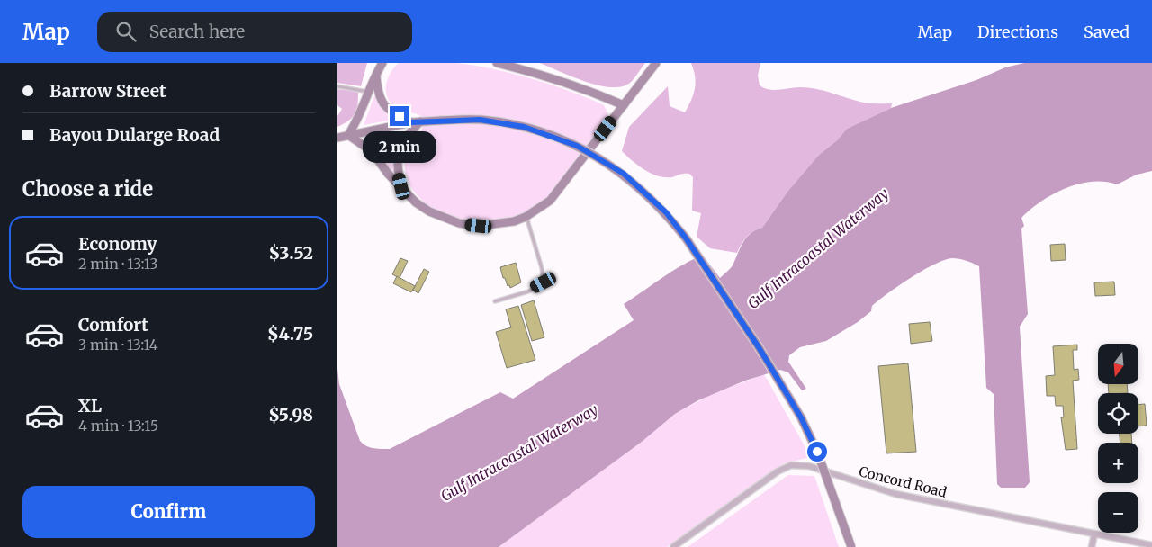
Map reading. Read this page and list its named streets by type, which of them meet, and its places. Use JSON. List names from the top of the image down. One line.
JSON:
{"streets":{"street":["Concord Road"]},"water":["Gulf Intracoastal Waterway"],"north":"bottom","page":{"header":"Map","search":"Search here","nav":["Map","Directions","Saved"],"banner":["Barrow Street","Bayou Dularge Road"],"bubble":"2 min","heading":"Choose a ride","list":[{"name":"Economy","note":"2 min · 13:13","value":"$3.52"},{"name":"Comfort","note":"3 min · 13:14","value":"$4.75"},{"name":"XL","note":"4 min · 13:15","value":"$5.98"}],"map_buttons":["+","−"],"buttons":"Confirm"}}
